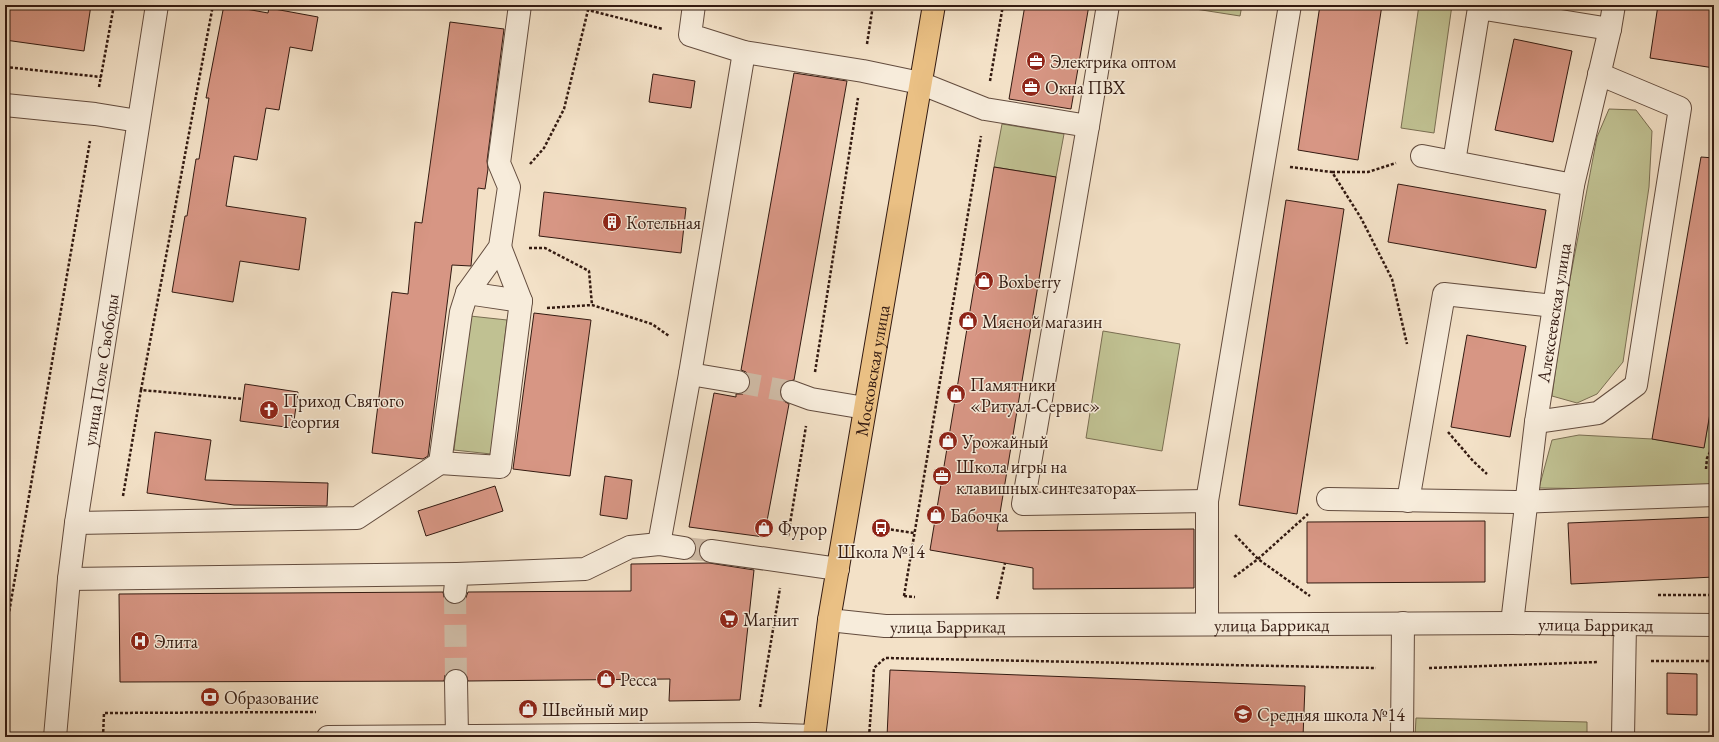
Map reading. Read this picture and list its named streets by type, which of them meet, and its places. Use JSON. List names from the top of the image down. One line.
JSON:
{"streets":{"main road":["Московская улица"],"street":["Алексеевская улица","улица Поле Свободы","улица Баррикад"]},"crossings":[["Алексеевская улица","улица Баррикад"],["Московская улица","улица Баррикад"]],"places":{"office":["Электрика оптом","Окна ПВХ","Школа игры на клавишных синтезаторах"],"building":["Котельная"],"shop":["Boxberry","Мясной магазин","Памятники «Ритуал-Сервис»","Урожайный","Бабочка","Фурор","Ресса","Швейный мир"],"church":["Приход Святого Георгия"],"bus stop":["Школа №14"],"supermarket":["Магнит"],"hospital":["Элита"],"bank":["Образование"],"school or university":["Средняя школа №14"]}}
